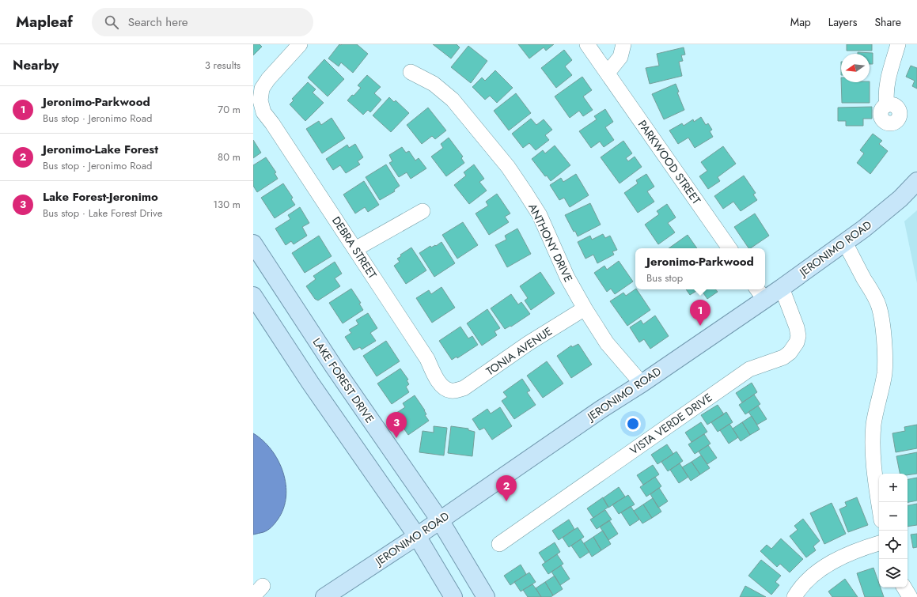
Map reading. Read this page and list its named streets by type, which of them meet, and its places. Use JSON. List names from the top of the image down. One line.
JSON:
{"streets":{"main road":["JERONIMO ROAD","LAKE FOREST DRIVE"],"street":["PARKWOOD STREET","ANTHONY DRIVE","DEBRA STREET","TONIA AVENUE","VISTA VERDE DRIVE"]},"crossings":[["ANTHONY DRIVE","JERONIMO ROAD"],["ANTHONY DRIVE","TONIA AVENUE"],["DEBRA STREET","TONIA AVENUE"],["JERONIMO ROAD","LAKE FOREST DRIVE"],["JERONIMO ROAD","VISTA VERDE DRIVE"]],"north":"left","page":{"header":"Mapleaf","search":"Search here","nav":["Map","Layers","Share"],"heading":["Nearby","3 results"],"list":[{"mark":"1","name":"Jeronimo-Parkwood","note":"Bus stop · Jeronimo Road","value":"70 m"},{"mark":"2","name":"Jeronimo-Lake Forest","note":"Bus stop · Jeronimo Road","value":"80 m"},{"mark":"3","name":"Lake Forest-Jeronimo","note":"Bus stop · Lake Forest Drive","value":"130 m"}],"popup":["Jeronimo-Parkwood","Bus stop"],"pins":["1","3","2"],"map_buttons":["+","−"]}}
